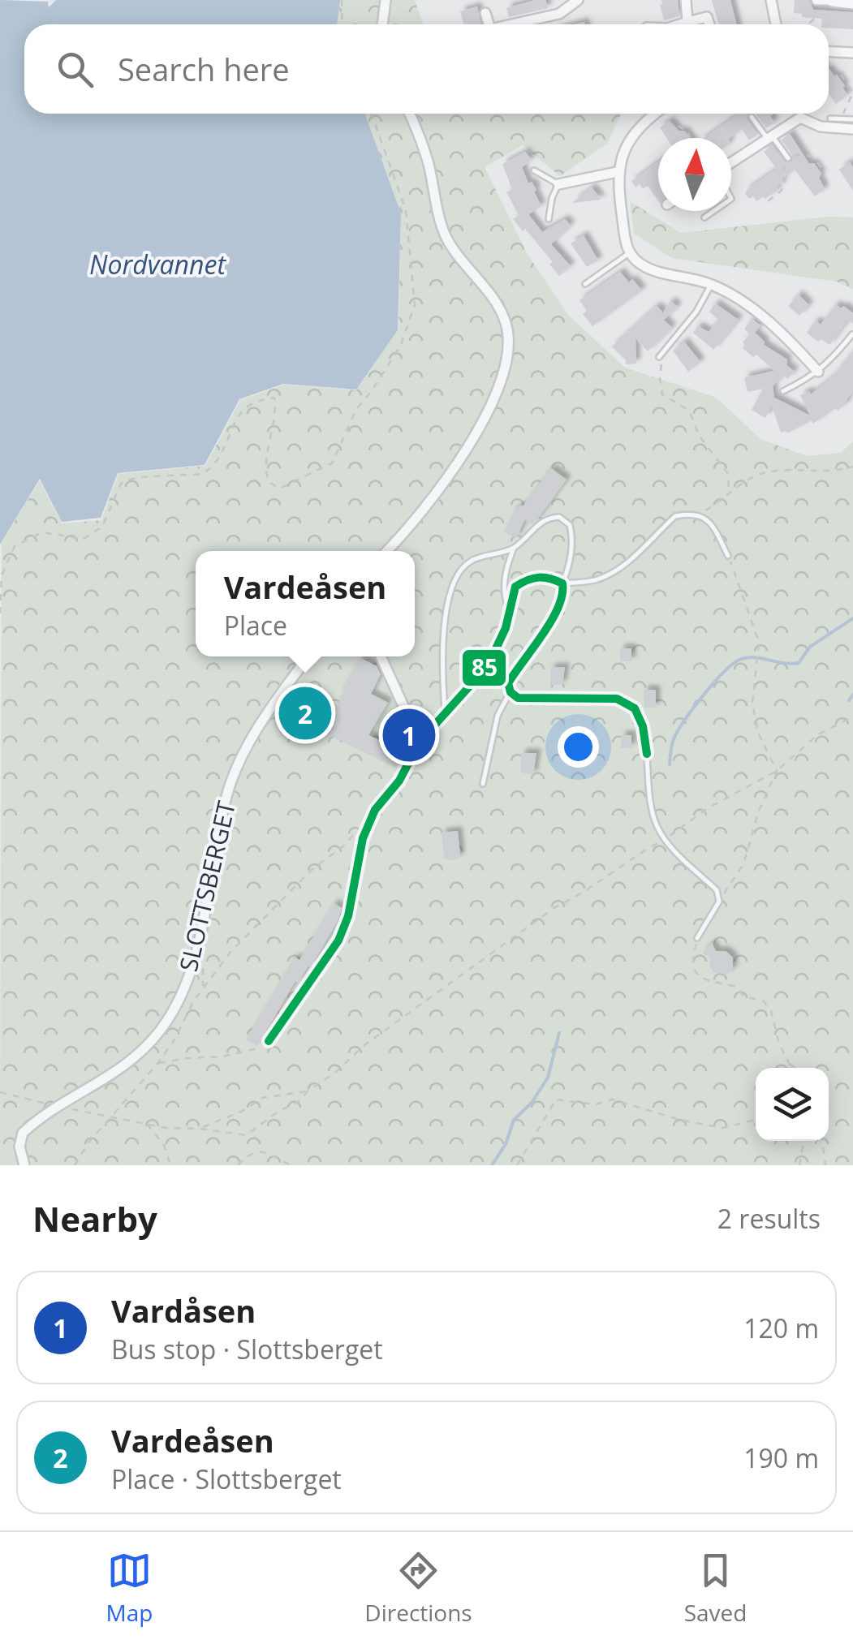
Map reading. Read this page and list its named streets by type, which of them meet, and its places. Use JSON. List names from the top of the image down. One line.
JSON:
{"streets":{"street":["SLOTTSBERGET"]},"water":["Nordvannet"],"lines":["transit line 85"],"north":"top","page":{"search":"Search here","popup":["Vardeåsen","Place"],"pins":["2","1"],"heading":["Nearby","2 results"],"list":[{"mark":"1","name":"Vardåsen","note":"Bus stop · Slottsberget","value":"120 m"},{"mark":"2","name":"Vardeåsen","note":"Place · Slottsberget","value":"190 m"}],"nav":["Map","Directions","Saved"]}}
